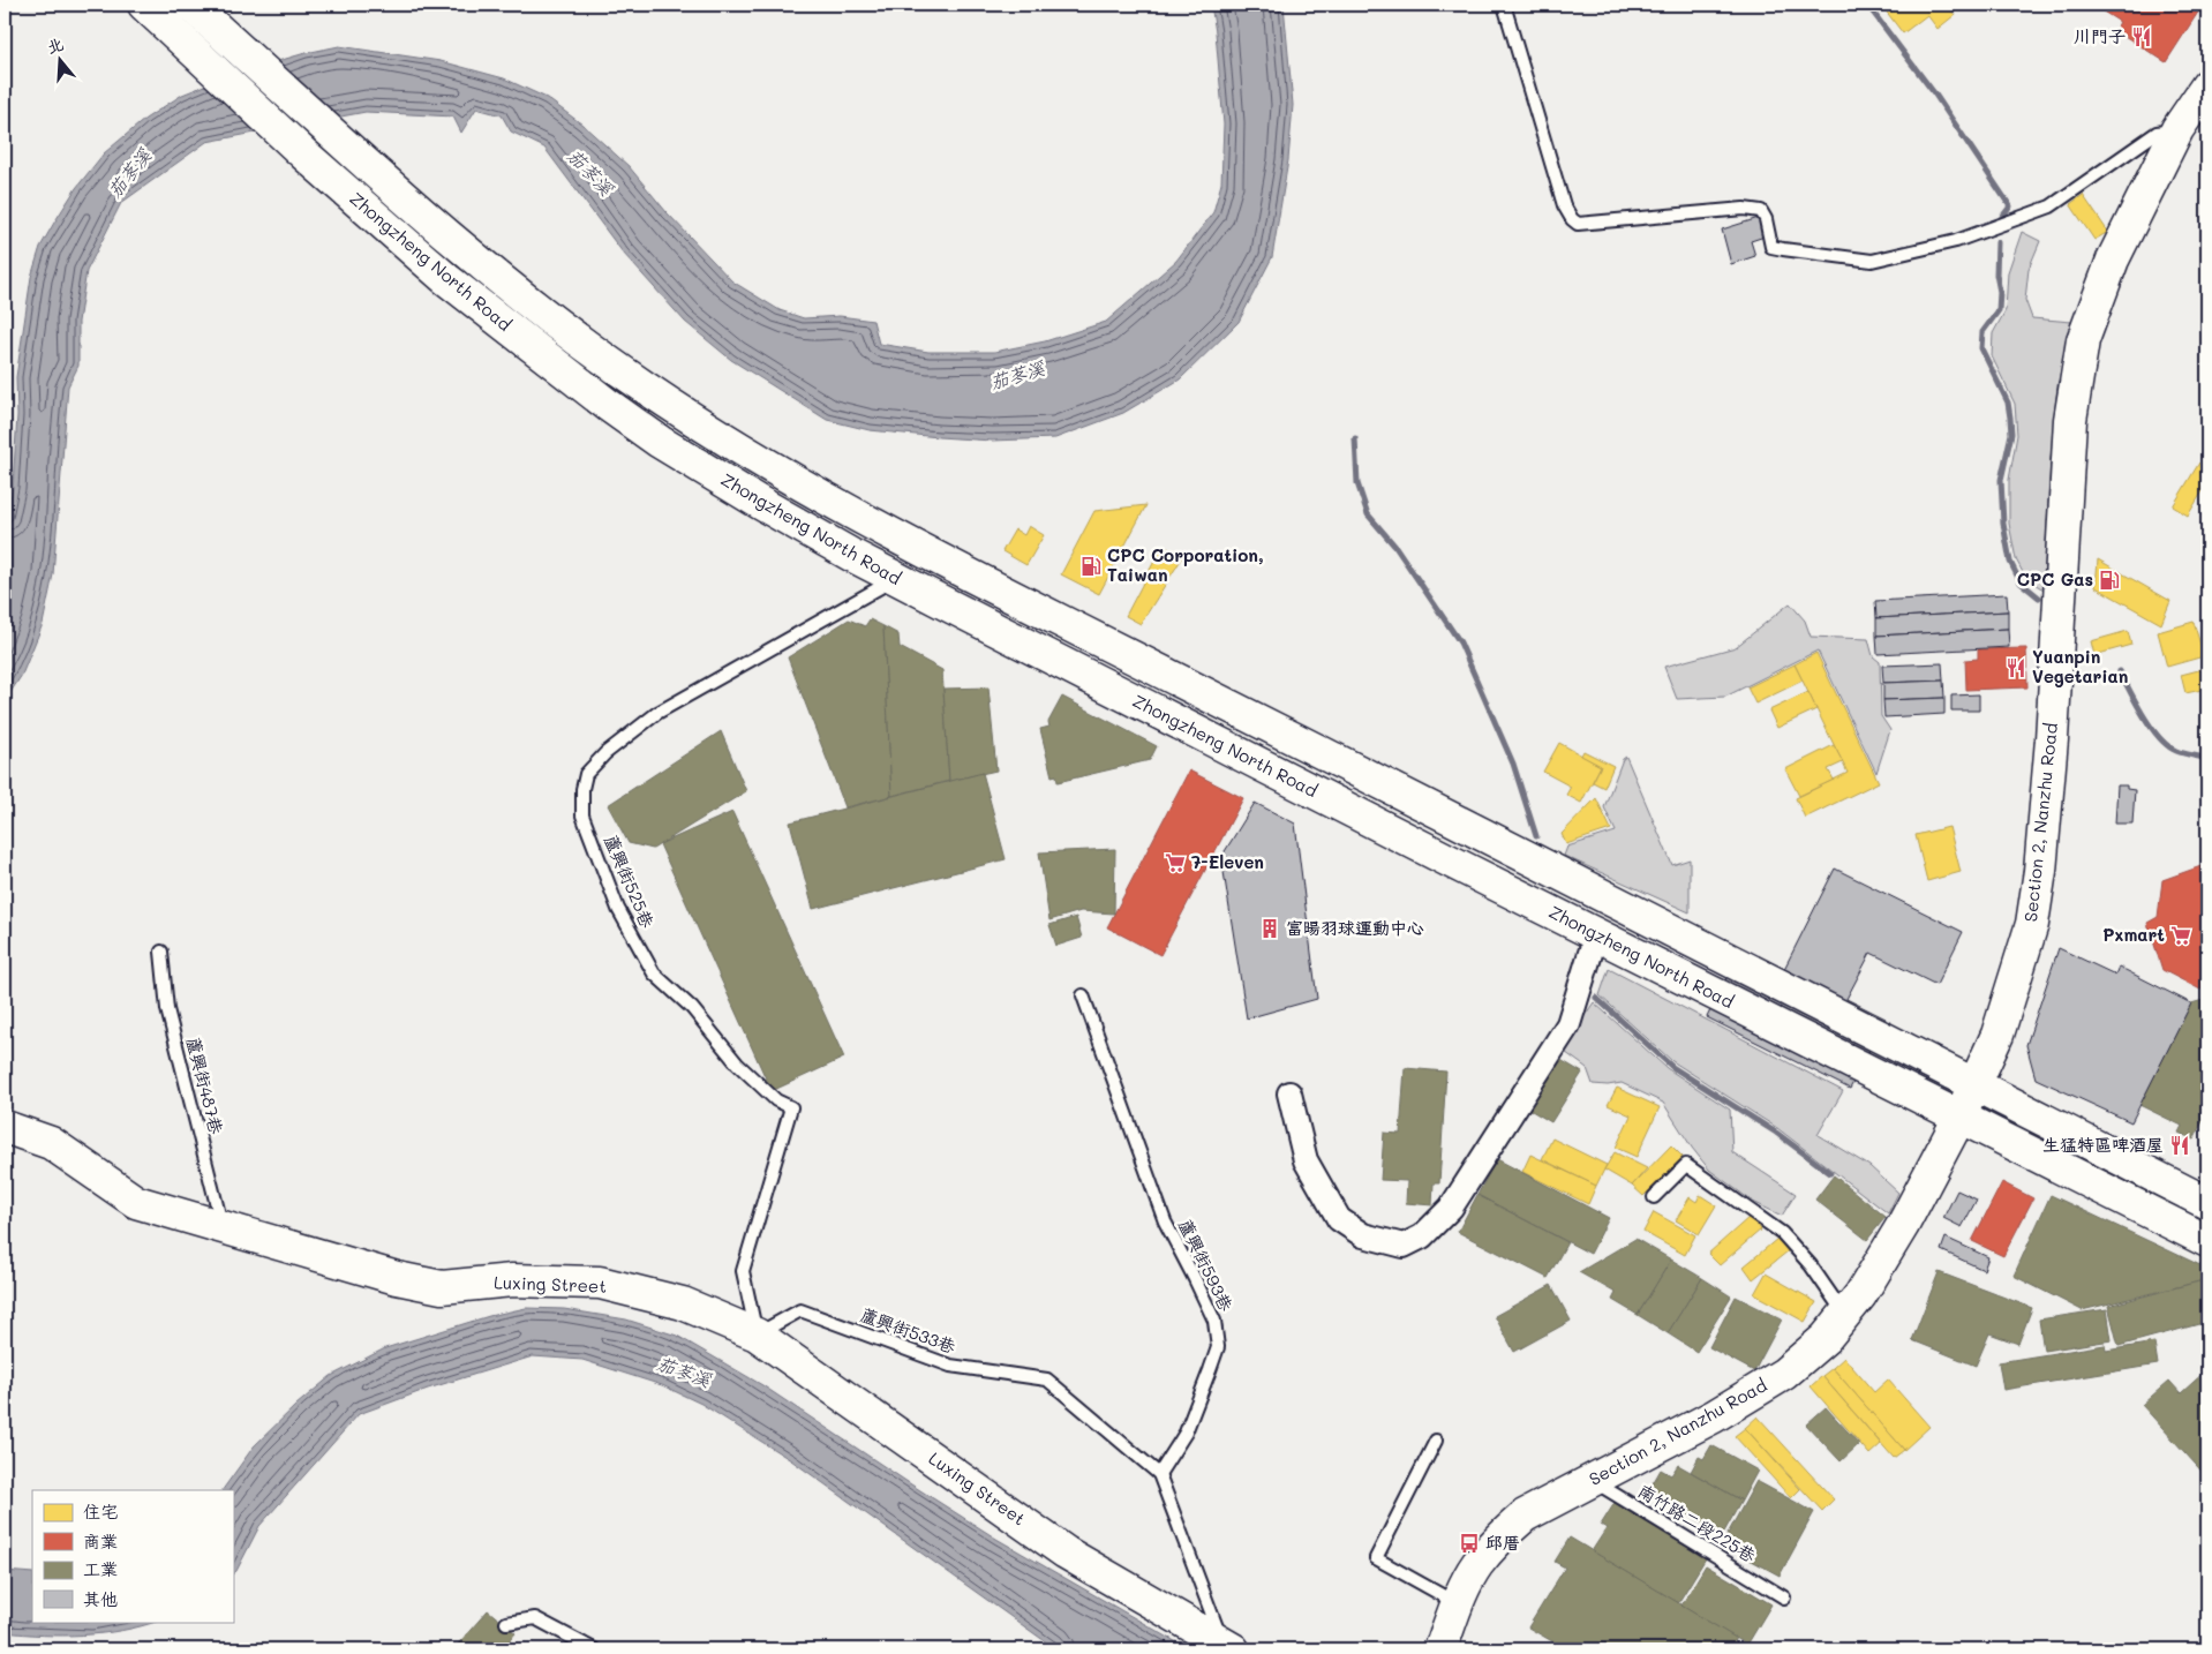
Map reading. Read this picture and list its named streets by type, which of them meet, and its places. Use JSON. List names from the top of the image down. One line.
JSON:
{"streets":{"street":["Zhongzheng North Road","Section 2, Nanzhu Road","Luxing Street"],"lane":["蘆興街525巷","蘆興街487巷","蘆興街593巷","蘆興街533巷","南竹路二段225巷"]},"crossings":[["Zhongzheng North Road","Section 2, Nanzhu Road"],["Zhongzheng North Road","蘆興街525巷"],["Section 2, Nanzhu Road","南竹路二段225巷"],["蘆興街525巷","Luxing Street"],["蘆興街525巷","蘆興街533巷"],["蘆興街487巷","Luxing Street"],["蘆興街593巷","蘆興街533巷"],["Luxing Street","蘆興街533巷"]],"water":["茄苳溪"],"places":{"restaurant":["川門子","Yuanpin Vegetarian","生猛特區啤酒屋"],"fuel station":["CPC Corporation, Taiwan","CPC Gas"],"supermarket":["7-Eleven","Pxmart"],"building":["富暘羽球運動中心"],"bus stop":["邱厝"]},"legend":["住宅","商業","工業","其他"],"north":"top"}
